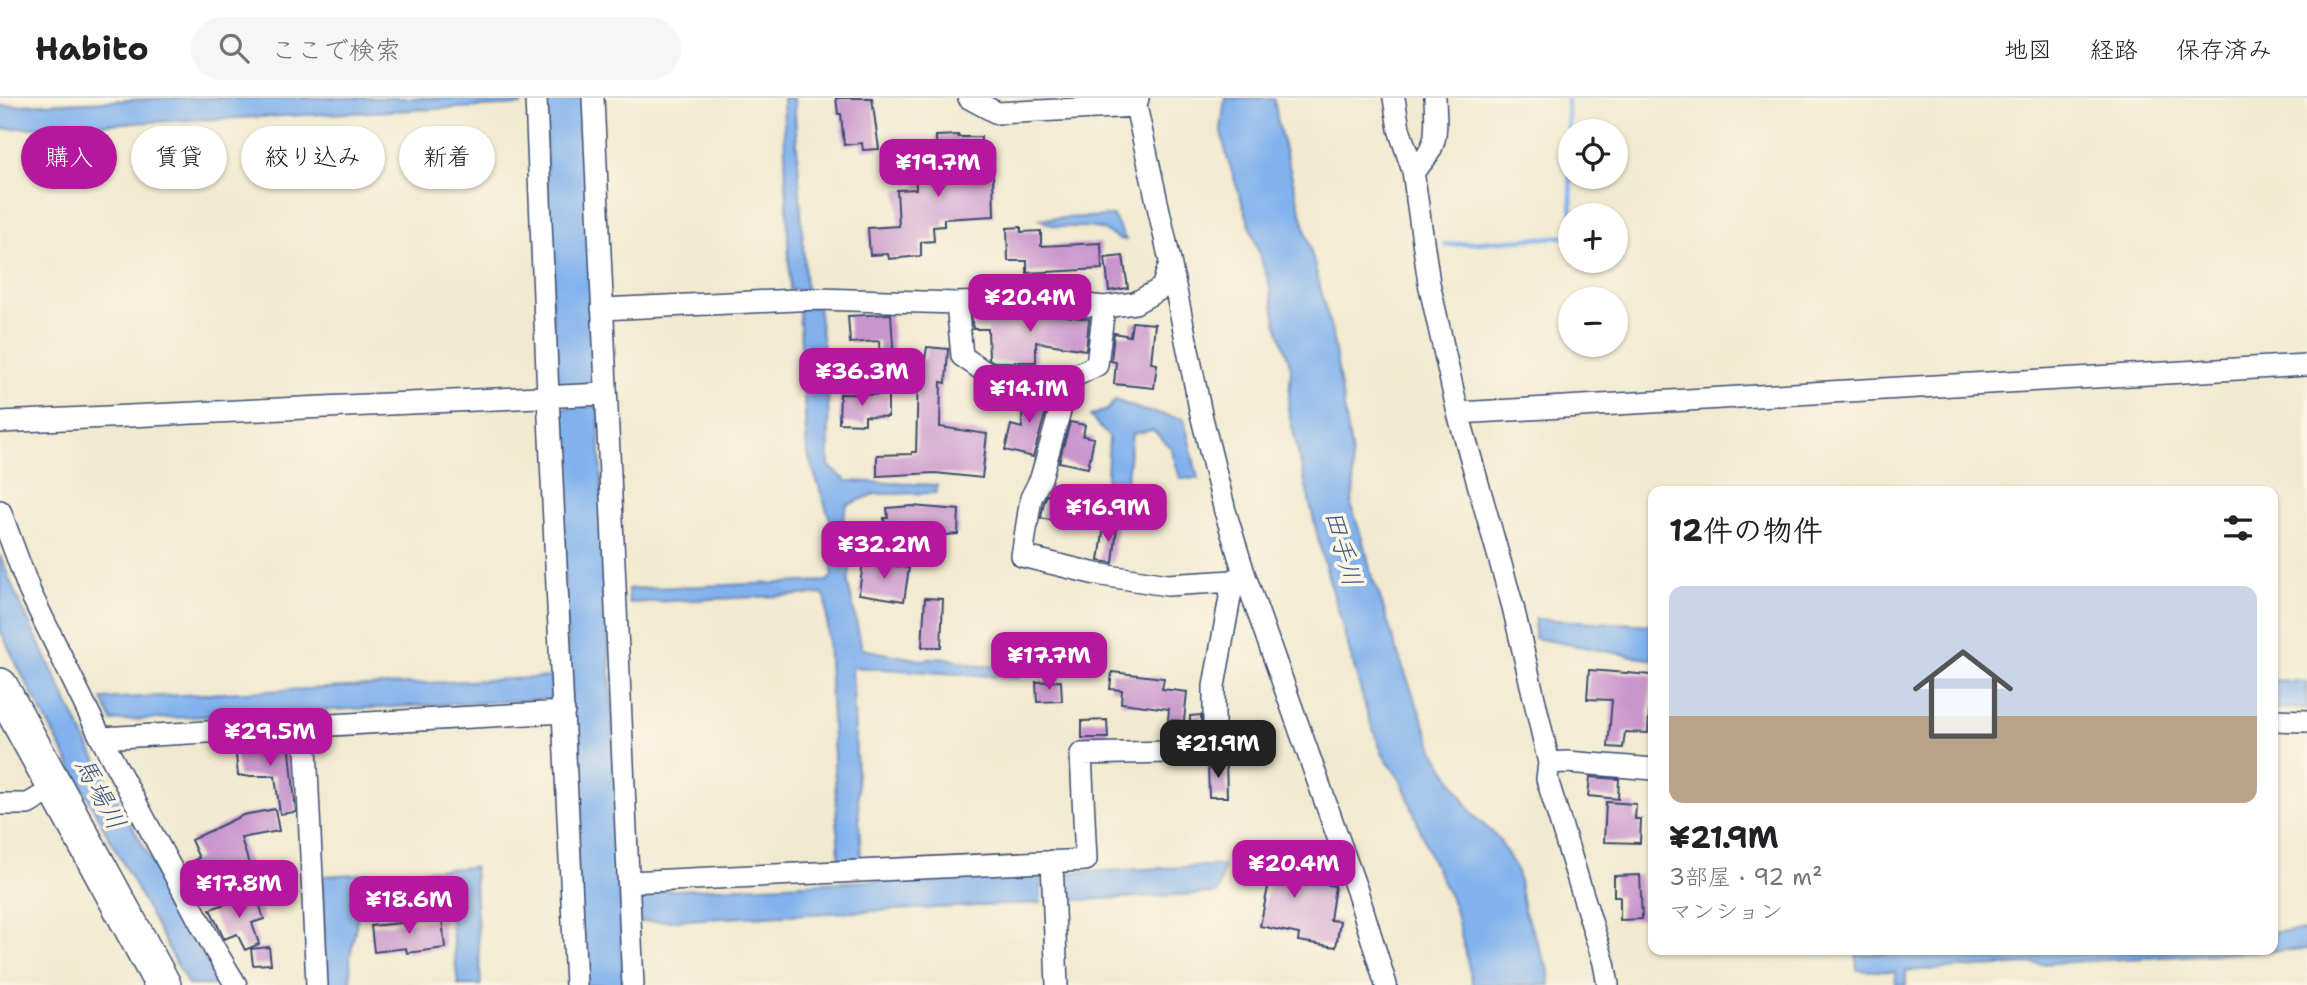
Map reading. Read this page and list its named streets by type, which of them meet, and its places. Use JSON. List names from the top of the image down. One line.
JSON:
{"water":["田手川","馬場川"],"page":{"header":"Habito","search":"ここで検索","nav":["地図","経路","保存済み"],"map_buttons":["+","−"],"chip":["購入","賃貸","絞り込み","新着"],"price":["¥19.7M","¥20.4M","¥36.3M","¥14.1M","¥16.9M","¥32.2M","¥17.7M","¥29.5M","¥21.9M","¥20.4M","¥17.8M","¥18.6M"],"heading":"12件の物件","list":[{"name":"¥21.9M","note":"3部屋 · 92 m² · マンション"}]}}
